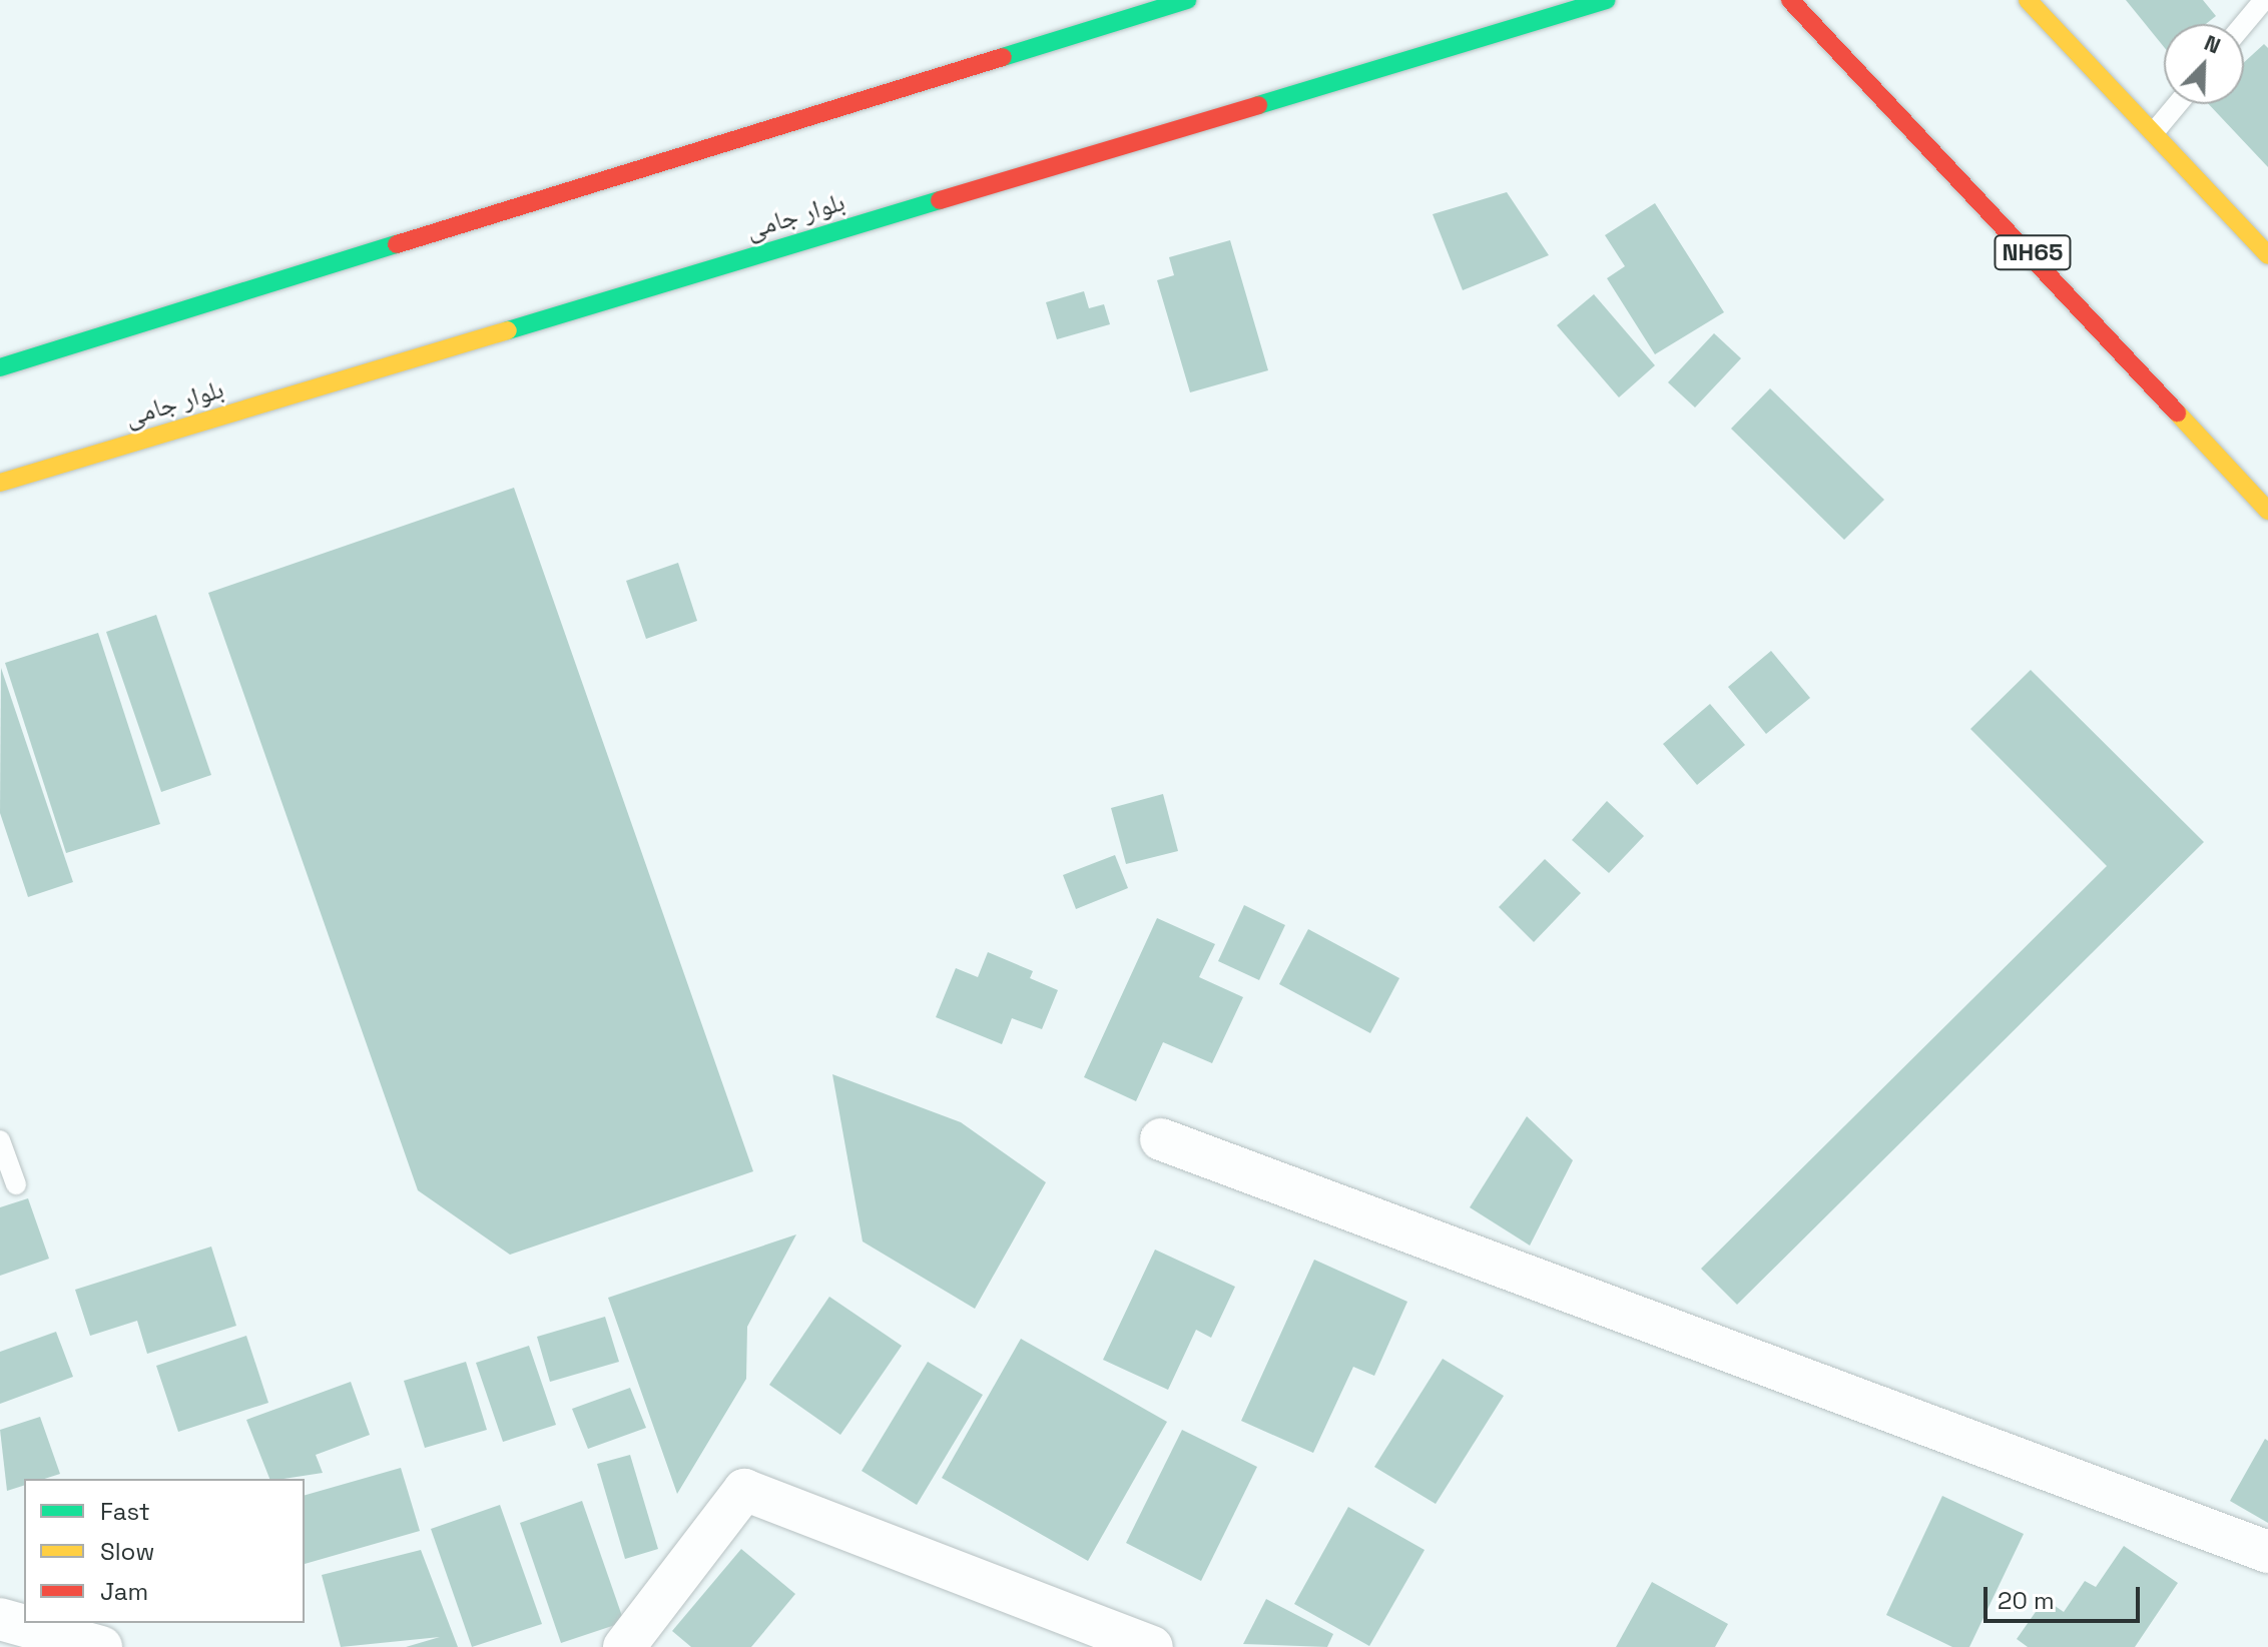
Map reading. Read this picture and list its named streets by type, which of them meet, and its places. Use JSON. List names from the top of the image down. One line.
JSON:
{"streets":{"highway":["بلوار جامی","NH65"]},"legend":["Fast","Slow","Jam"],"scale_bar":"20 m","north":"top right"}
